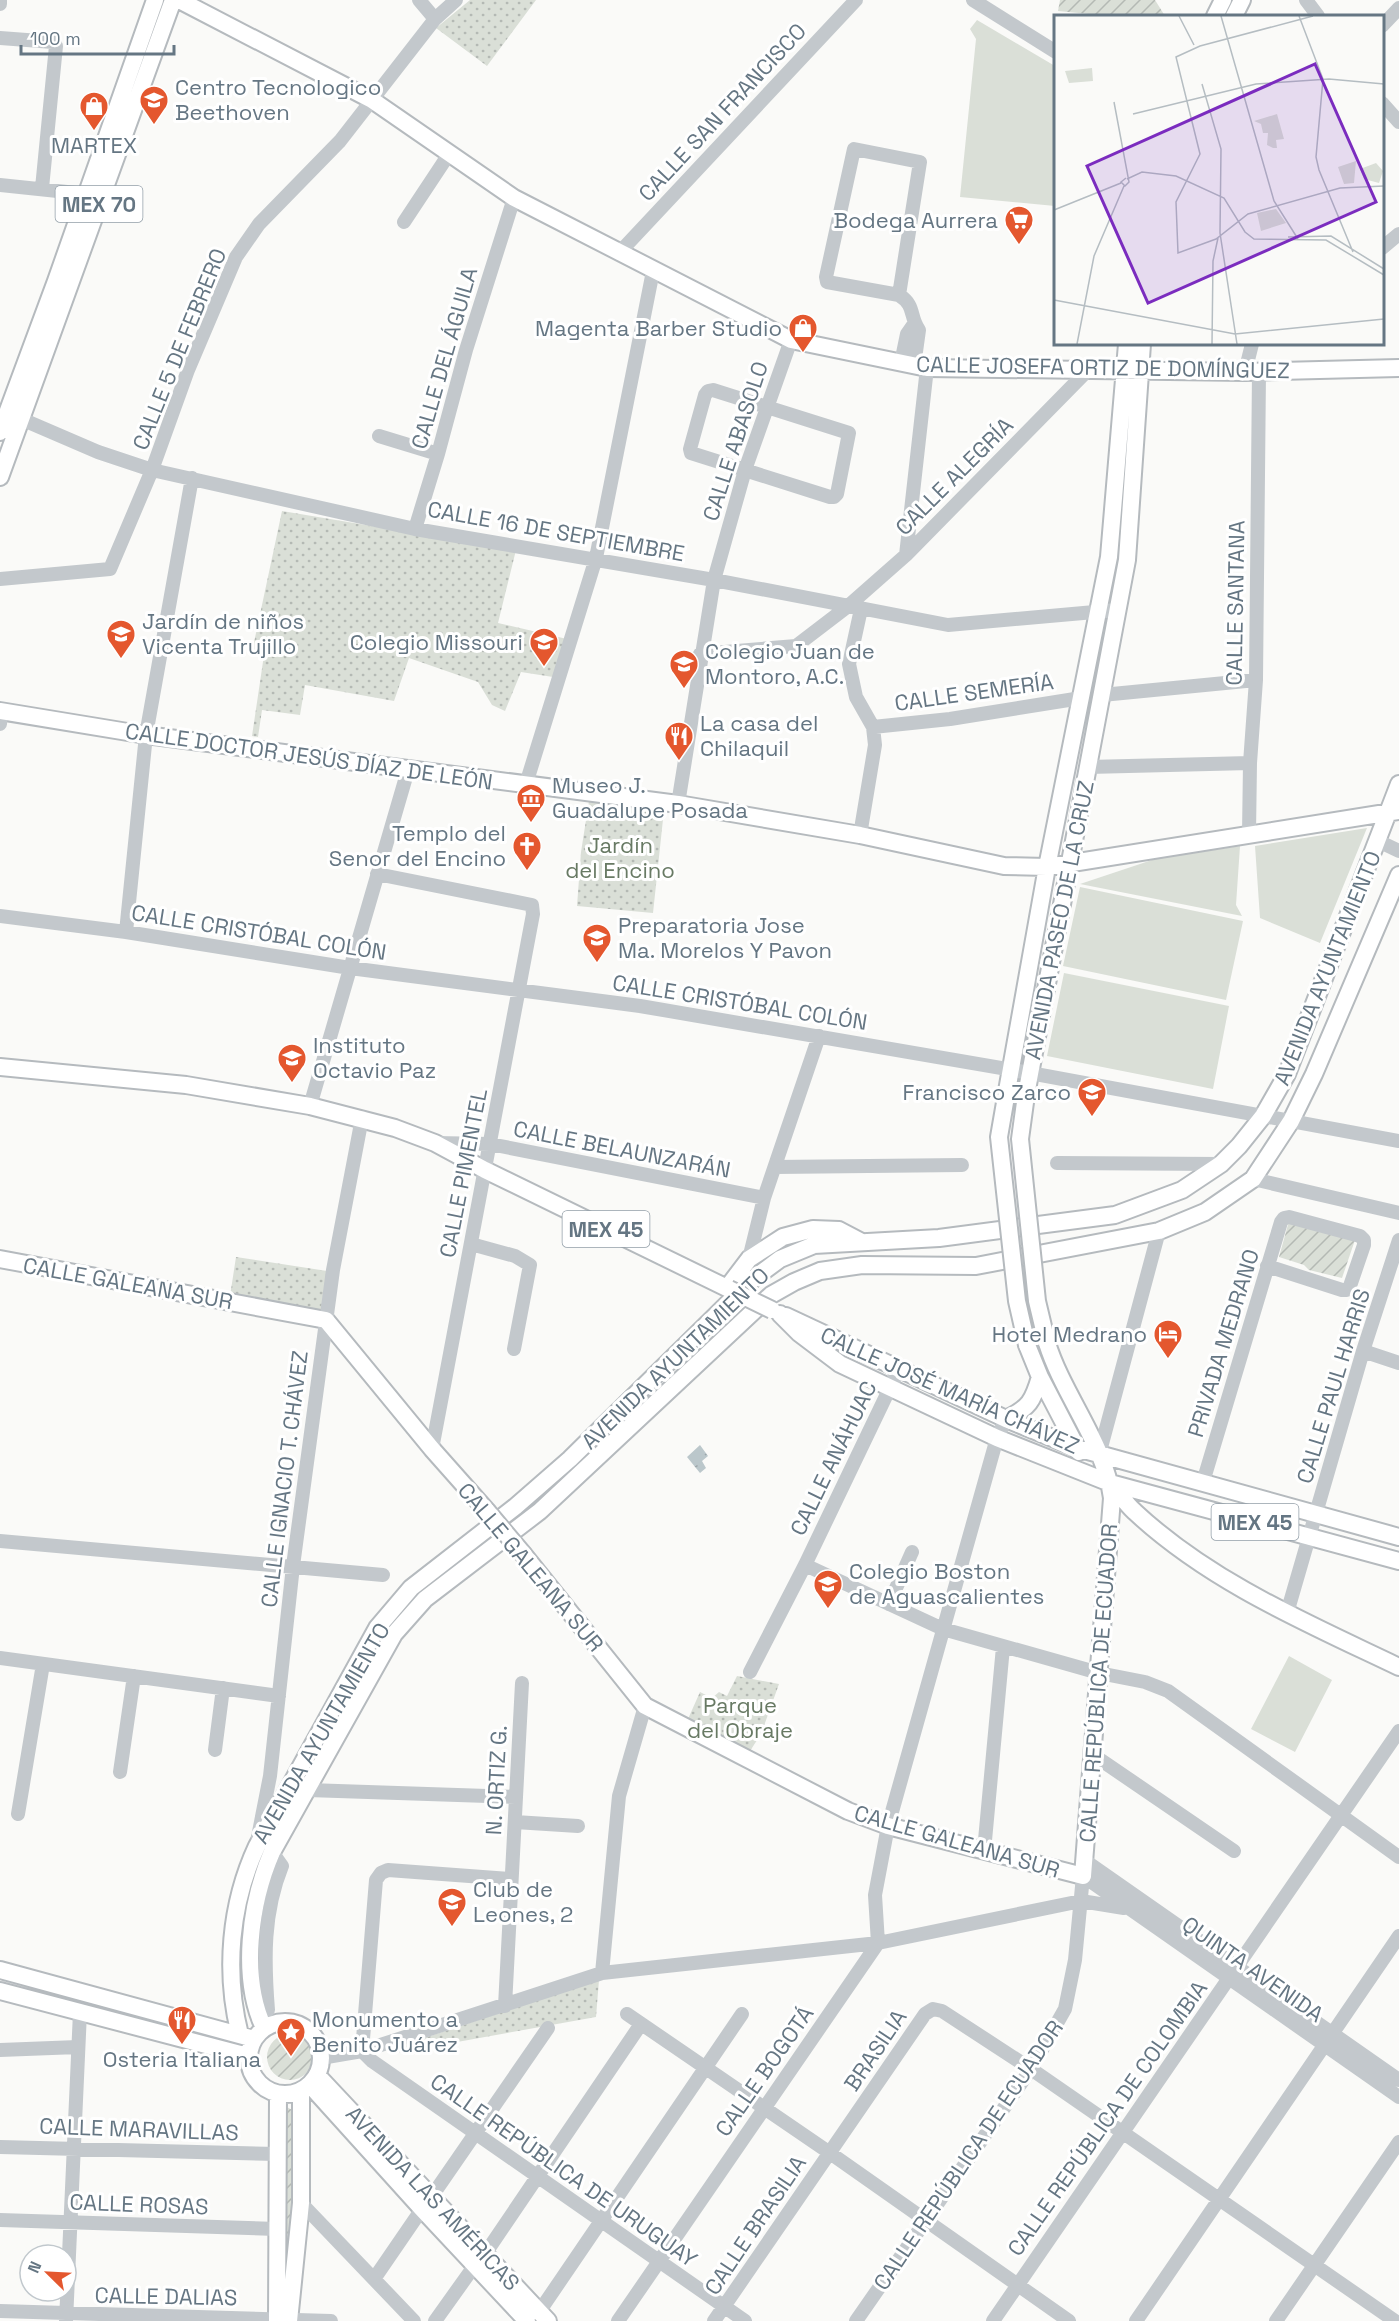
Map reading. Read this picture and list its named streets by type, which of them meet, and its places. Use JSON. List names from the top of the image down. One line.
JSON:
{"streets":{"main road":["MEX 70","CALLE JOSEFA ORTIZ DE DOMÍNGUEZ","CALLE DOCTOR JESÚS DÍAZ DE LEÓN","AVENIDA PASEO DE LA CRUZ","AVENIDA AYUNTAMIENTO","MEX 45","CALLE GALEANA SUR","CALLE JOSÉ MARÍA CHÁVEZ","CALLE REPÚBLICA DE ECUADOR","AVENIDA LAS AMÉRICAS"],"street":["CALLE SAN FRANCISCO","CALLE 5 DE FEBRERO","CALLE DEL ÁGUILA","CALLE ABASOLO","CALLE ALEGRÍA","CALLE 16 DE SEPTIEMBRE","CALLE SANTANA","CALLE SEMERÍA","CALLE CRISTÓBAL COLÓN","CALLE BELAUNZARÁN","CALLE PIMENTEL","PRIVADA MEDRANO","CALLE PAUL HARRIS","CALLE ANÁHUAC","CALLE IGNACIO T. CHÁVEZ","N. ORTIZ G.","QUINTA AVENIDA","BRASILIA","CALLE BOGOTÁ","CALLE REPÚBLICA DE COLOMBIA","CALLE MARAVILLAS","CALLE REPÚBLICA DE URUGUAY","CALLE ROSAS","CALLE BRASILIA","CALLE DALIAS"]},"crossings":[["CALLE SAN FRANCISCO","CALLE JOSEFA ORTIZ DE DOMÍNGUEZ"],["MEX 70","CALLE 16 DE SEPTIEMBRE"],["CALLE 5 DE FEBRERO","CALLE JOSEFA ORTIZ DE DOMÍNGUEZ"],["CALLE 5 DE FEBRERO","CALLE 16 DE SEPTIEMBRE"],["CALLE DEL ÁGUILA","CALLE JOSEFA ORTIZ DE DOMÍNGUEZ"],["CALLE DEL ÁGUILA","CALLE 16 DE SEPTIEMBRE"],["CALLE JOSEFA ORTIZ DE DOMÍNGUEZ","CALLE ABASOLO"],["CALLE JOSEFA ORTIZ DE DOMÍNGUEZ","CALLE ALEGRÍA"],["CALLE JOSEFA ORTIZ DE DOMÍNGUEZ","CALLE SANTANA"],["CALLE JOSEFA ORTIZ DE DOMÍNGUEZ","AVENIDA PASEO DE LA CRUZ"],["CALLE ABASOLO","CALLE ALEGRÍA"],["CALLE ABASOLO","CALLE 16 DE SEPTIEMBRE"],["CALLE ABASOLO","CALLE DOCTOR JESÚS DÍAZ DE LEÓN"],["CALLE ALEGRÍA","CALLE 16 DE SEPTIEMBRE"],["CALLE 16 DE SEPTIEMBRE","AVENIDA PASEO DE LA CRUZ"],["CALLE SANTANA","CALLE DOCTOR JESÚS DÍAZ DE LEÓN"],["CALLE SEMERÍA","AVENIDA PASEO DE LA CRUZ"],["CALLE DOCTOR JESÚS DÍAZ DE LEÓN","AVENIDA PASEO DE LA CRUZ"],["CALLE DOCTOR JESÚS DÍAZ DE LEÓN","AVENIDA AYUNTAMIENTO"],["AVENIDA PASEO DE LA CRUZ","CALLE CRISTÓBAL COLÓN"],["AVENIDA PASEO DE LA CRUZ","CALLE JOSÉ MARÍA CHÁVEZ"],["AVENIDA PASEO DE LA CRUZ","CALLE REPÚBLICA DE ECUADOR"],["CALLE CRISTÓBAL COLÓN","AVENIDA AYUNTAMIENTO"],["CALLE CRISTÓBAL COLÓN","CALLE PIMENTEL"],["AVENIDA AYUNTAMIENTO","CALLE IGNACIO T. CHÁVEZ"],["AVENIDA AYUNTAMIENTO","AVENIDA LAS AMÉRICAS"],["CALLE BELAUNZARÁN","CALLE PIMENTEL"],["CALLE BELAUNZARÁN","CALLE JOSÉ MARÍA CHÁVEZ"],["CALLE PIMENTEL","CALLE GALEANA SUR"],["CALLE PIMENTEL","CALLE JOSÉ MARÍA CHÁVEZ"],["CALLE GALEANA SUR","CALLE IGNACIO T. CHÁVEZ"],["CALLE GALEANA SUR","CALLE REPÚBLICA DE ECUADOR"],["CALLE GALEANA SUR","QUINTA AVENIDA"],["PRIVADA MEDRANO","CALLE JOSÉ MARÍA CHÁVEZ"],["CALLE PAUL HARRIS","CALLE JOSÉ MARÍA CHÁVEZ"],["CALLE JOSÉ MARÍA CHÁVEZ","CALLE ANÁHUAC"],["CALLE JOSÉ MARÍA CHÁVEZ","CALLE IGNACIO T. CHÁVEZ"],["CALLE JOSÉ MARÍA CHÁVEZ","CALLE REPÚBLICA DE ECUADOR"],["CALLE REPÚBLICA DE ECUADOR","QUINTA AVENIDA"],["CALLE REPÚBLICA DE ECUADOR","BRASILIA"],["QUINTA AVENIDA","CALLE REPÚBLICA DE COLOMBIA"],["BRASILIA","CALLE BRASILIA"],["CALLE BOGOTÁ","CALLE REPÚBLICA DE URUGUAY"],["CALLE REPÚBLICA DE URUGUAY","CALLE BRASILIA"]],"parks":["Jardín del Encino","Parque del Obraje"],"places":{"school or university":["Centro Tecnologico Beethoven","Jardín de niños Vicenta Trujillo","Colegio Missouri","Colegio Juan de Montoro, A.C.","Preparatoria Jose Ma. Morelos Y Pavon","Instituto Octavio Paz","Francisco Zarco","Colegio Boston de Aguascalientes","Club de Leones, 2"],"shop":["MARTEX","Magenta Barber Studio"],"supermarket":["Bodega Aurrera"],"restaurant":["La casa del Chilaquil","Osteria Italiana"],"museum":["Museo J. Guadalupe Posada"],"church":["Templo del Senor del Encino"],"hotel":["Hotel Medrano"],"place":["Monumento a Benito Juárez"]},"scale_bar":"100 m","north":"top left"}
